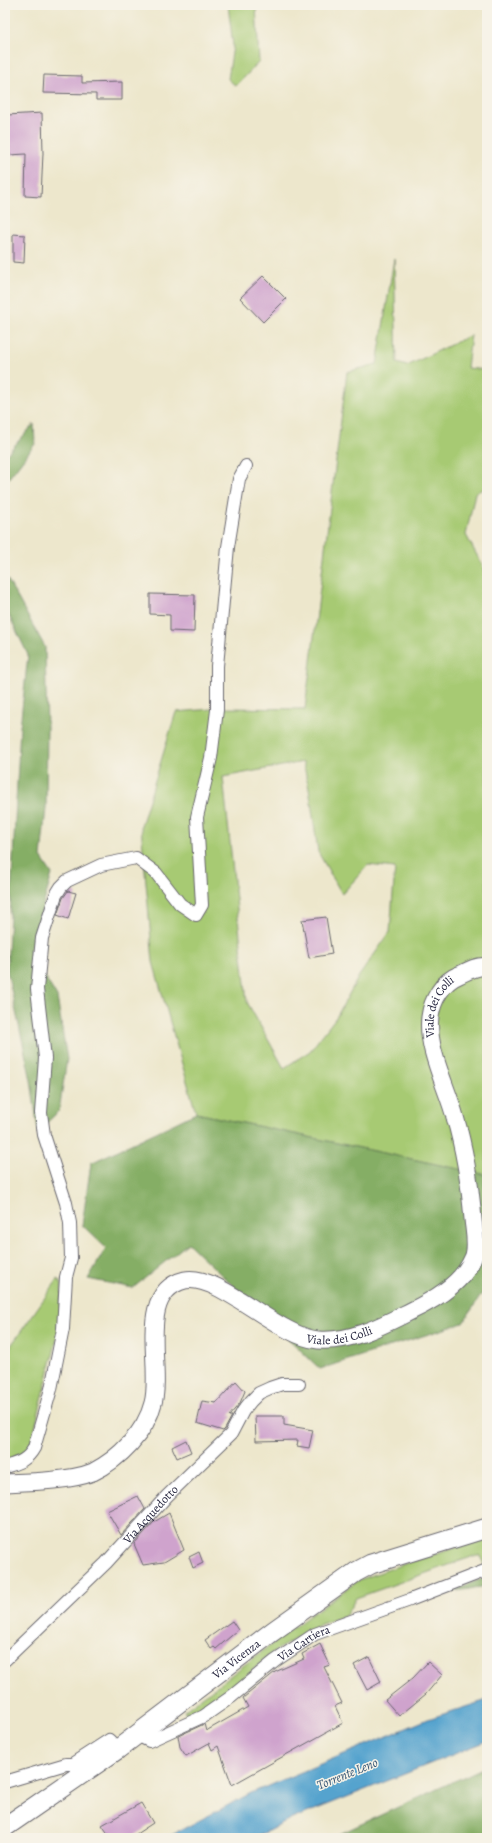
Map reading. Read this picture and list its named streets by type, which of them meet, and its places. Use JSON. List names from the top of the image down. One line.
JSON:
{"streets":{"main road":["Viale dei Colli","Via Vicenza"],"street":["Via Acquedotto","Via Cartiera"]},"crossings":[["Via Cartiera","Via Vicenza"]],"water":["Torrente Leno"]}
